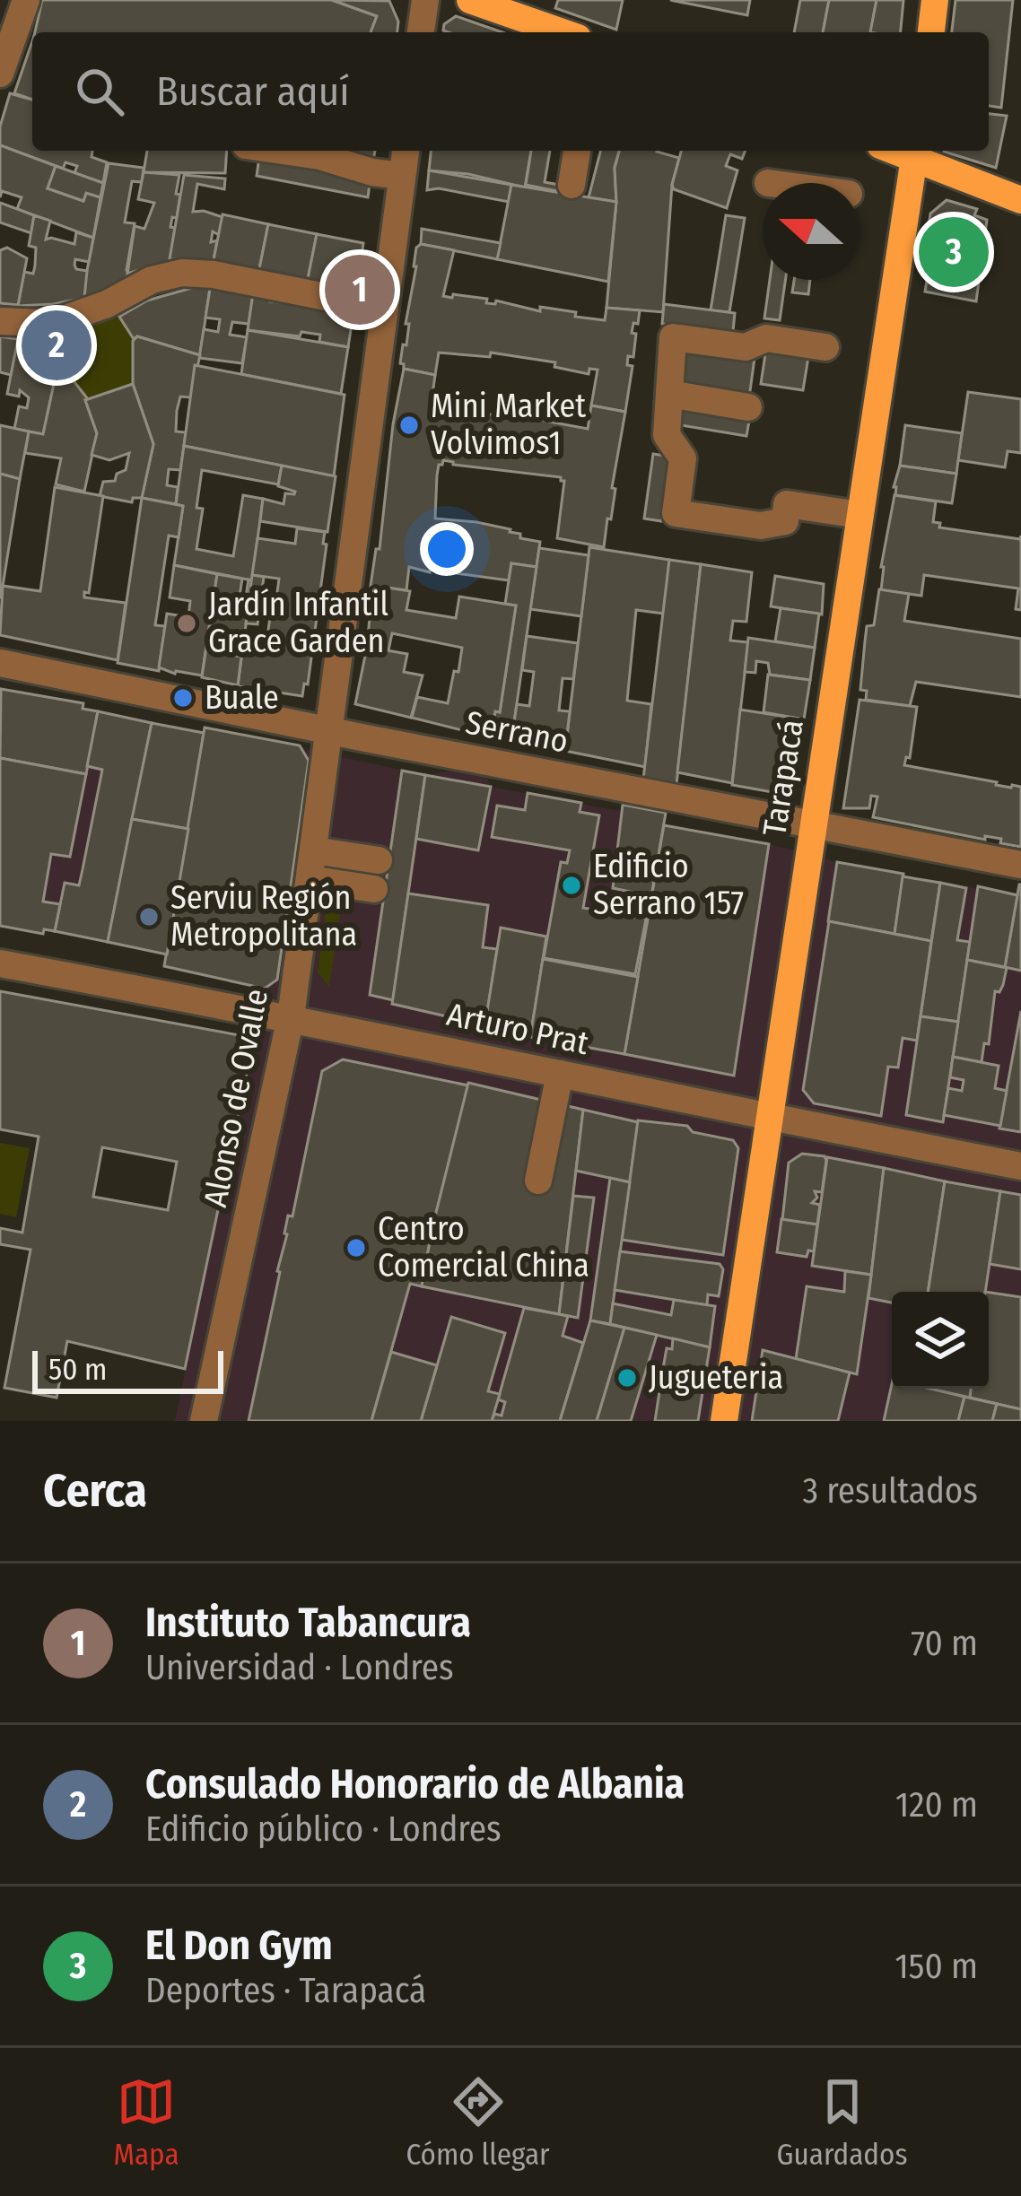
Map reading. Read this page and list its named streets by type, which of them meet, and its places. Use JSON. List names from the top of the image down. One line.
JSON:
{"streets":{"main road":["Tarapacá"],"street":["Serrano","Arturo Prat","Alonso de Ovalle"]},"crossings":[["Serrano","Tarapacá"],["Serrano","Alonso de Ovalle"],["Tarapacá","Arturo Prat"],["Arturo Prat","Alonso de Ovalle"]],"places":["Mini Market Volvimos1","Jardín Infantil Grace Garden","Buale","Edificio Serrano 157","Serviu Región Metropolitana","Centro Comercial China","Jugueteria"],"scale_bar":"50 m","north":"left","page":{"search":"Buscar aquí","pins":["3","1","2"],"scale":"50 m","heading":["Cerca","3 resultados"],"list":[{"mark":"1","name":"Instituto Tabancura","note":"Universidad · Londres","value":"70 m"},{"mark":"2","name":"Consulado Honorario de Albania","note":"Edificio público · Londres","value":"120 m"},{"mark":"3","name":"El Don Gym","note":"Deportes · Tarapacá","value":"150 m"}],"nav":["Mapa","Cómo llegar","Guardados"]}}
